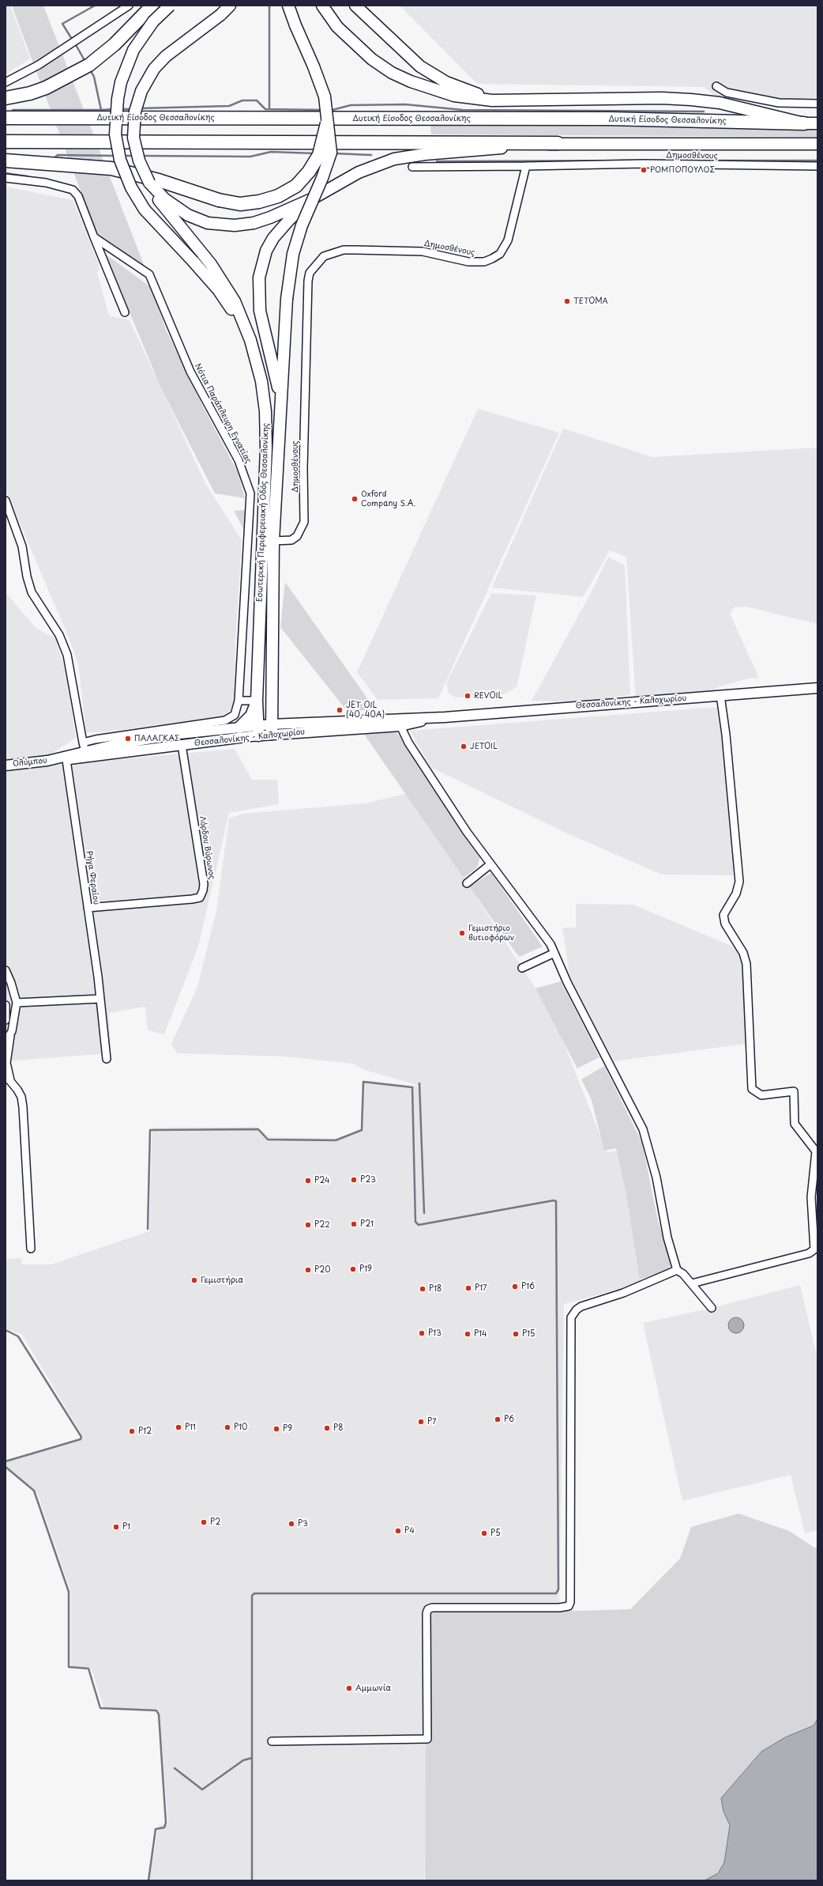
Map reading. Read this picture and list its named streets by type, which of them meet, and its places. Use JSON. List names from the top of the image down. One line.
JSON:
{"streets":{"highway":["Δυτική Είσοδος Θεσσαλονίκης","Εσωτερική Περιφερειακή Οδός Θεσσαλονίκης"],"main road":["Θεσσαλονίκης - Καλοχωρίου","Ολύμπου"],"street":["Δημοσθένους","Νότια Παράπλευρη Εγνατίας","Λόρδου Βύρωνος","Ρήγα Φεραίου"]},"crossings":[["Δημοσθένους","Εσωτερική Περιφερειακή Οδός Θεσσαλονίκης"],["Νότια Παράπλευρη Εγνατίας","Θεσσαλονίκης - Καλοχωρίου"],["Εσωτερική Περιφερειακή Οδός Θεσσαλονίκης","Θεσσαλονίκης - Καλοχωρίου"],["Θεσσαλονίκης - Καλοχωρίου","Ολύμπου"],["Θεσσαλονίκης - Καλοχωρίου","Λόρδου Βύρωνος"],["Θεσσαλονίκης - Καλοχωρίου","Ρήγα Φεραίου"],["Λόρδου Βύρωνος","Ρήγα Φεραίου"]],"places":["ΡΟΜΠΟΠΟΥΛΟΣ","TETOMA","Oxford Company S.A.","REVOIL","JET OIL (40, 40Α)","ΠΑΛΑΓΚΑΣ","JETOIL","Γεμιστήριο βυτιοφόρων","P23","P24","P21","P22","P19","P20","Γεμιστήρια","P16","P17","P18","P13","P14","P15","P6","P7","P11","P10","P8","P9","P12","P2","P3","P1","P4","P5","Αμμωνία"]}
